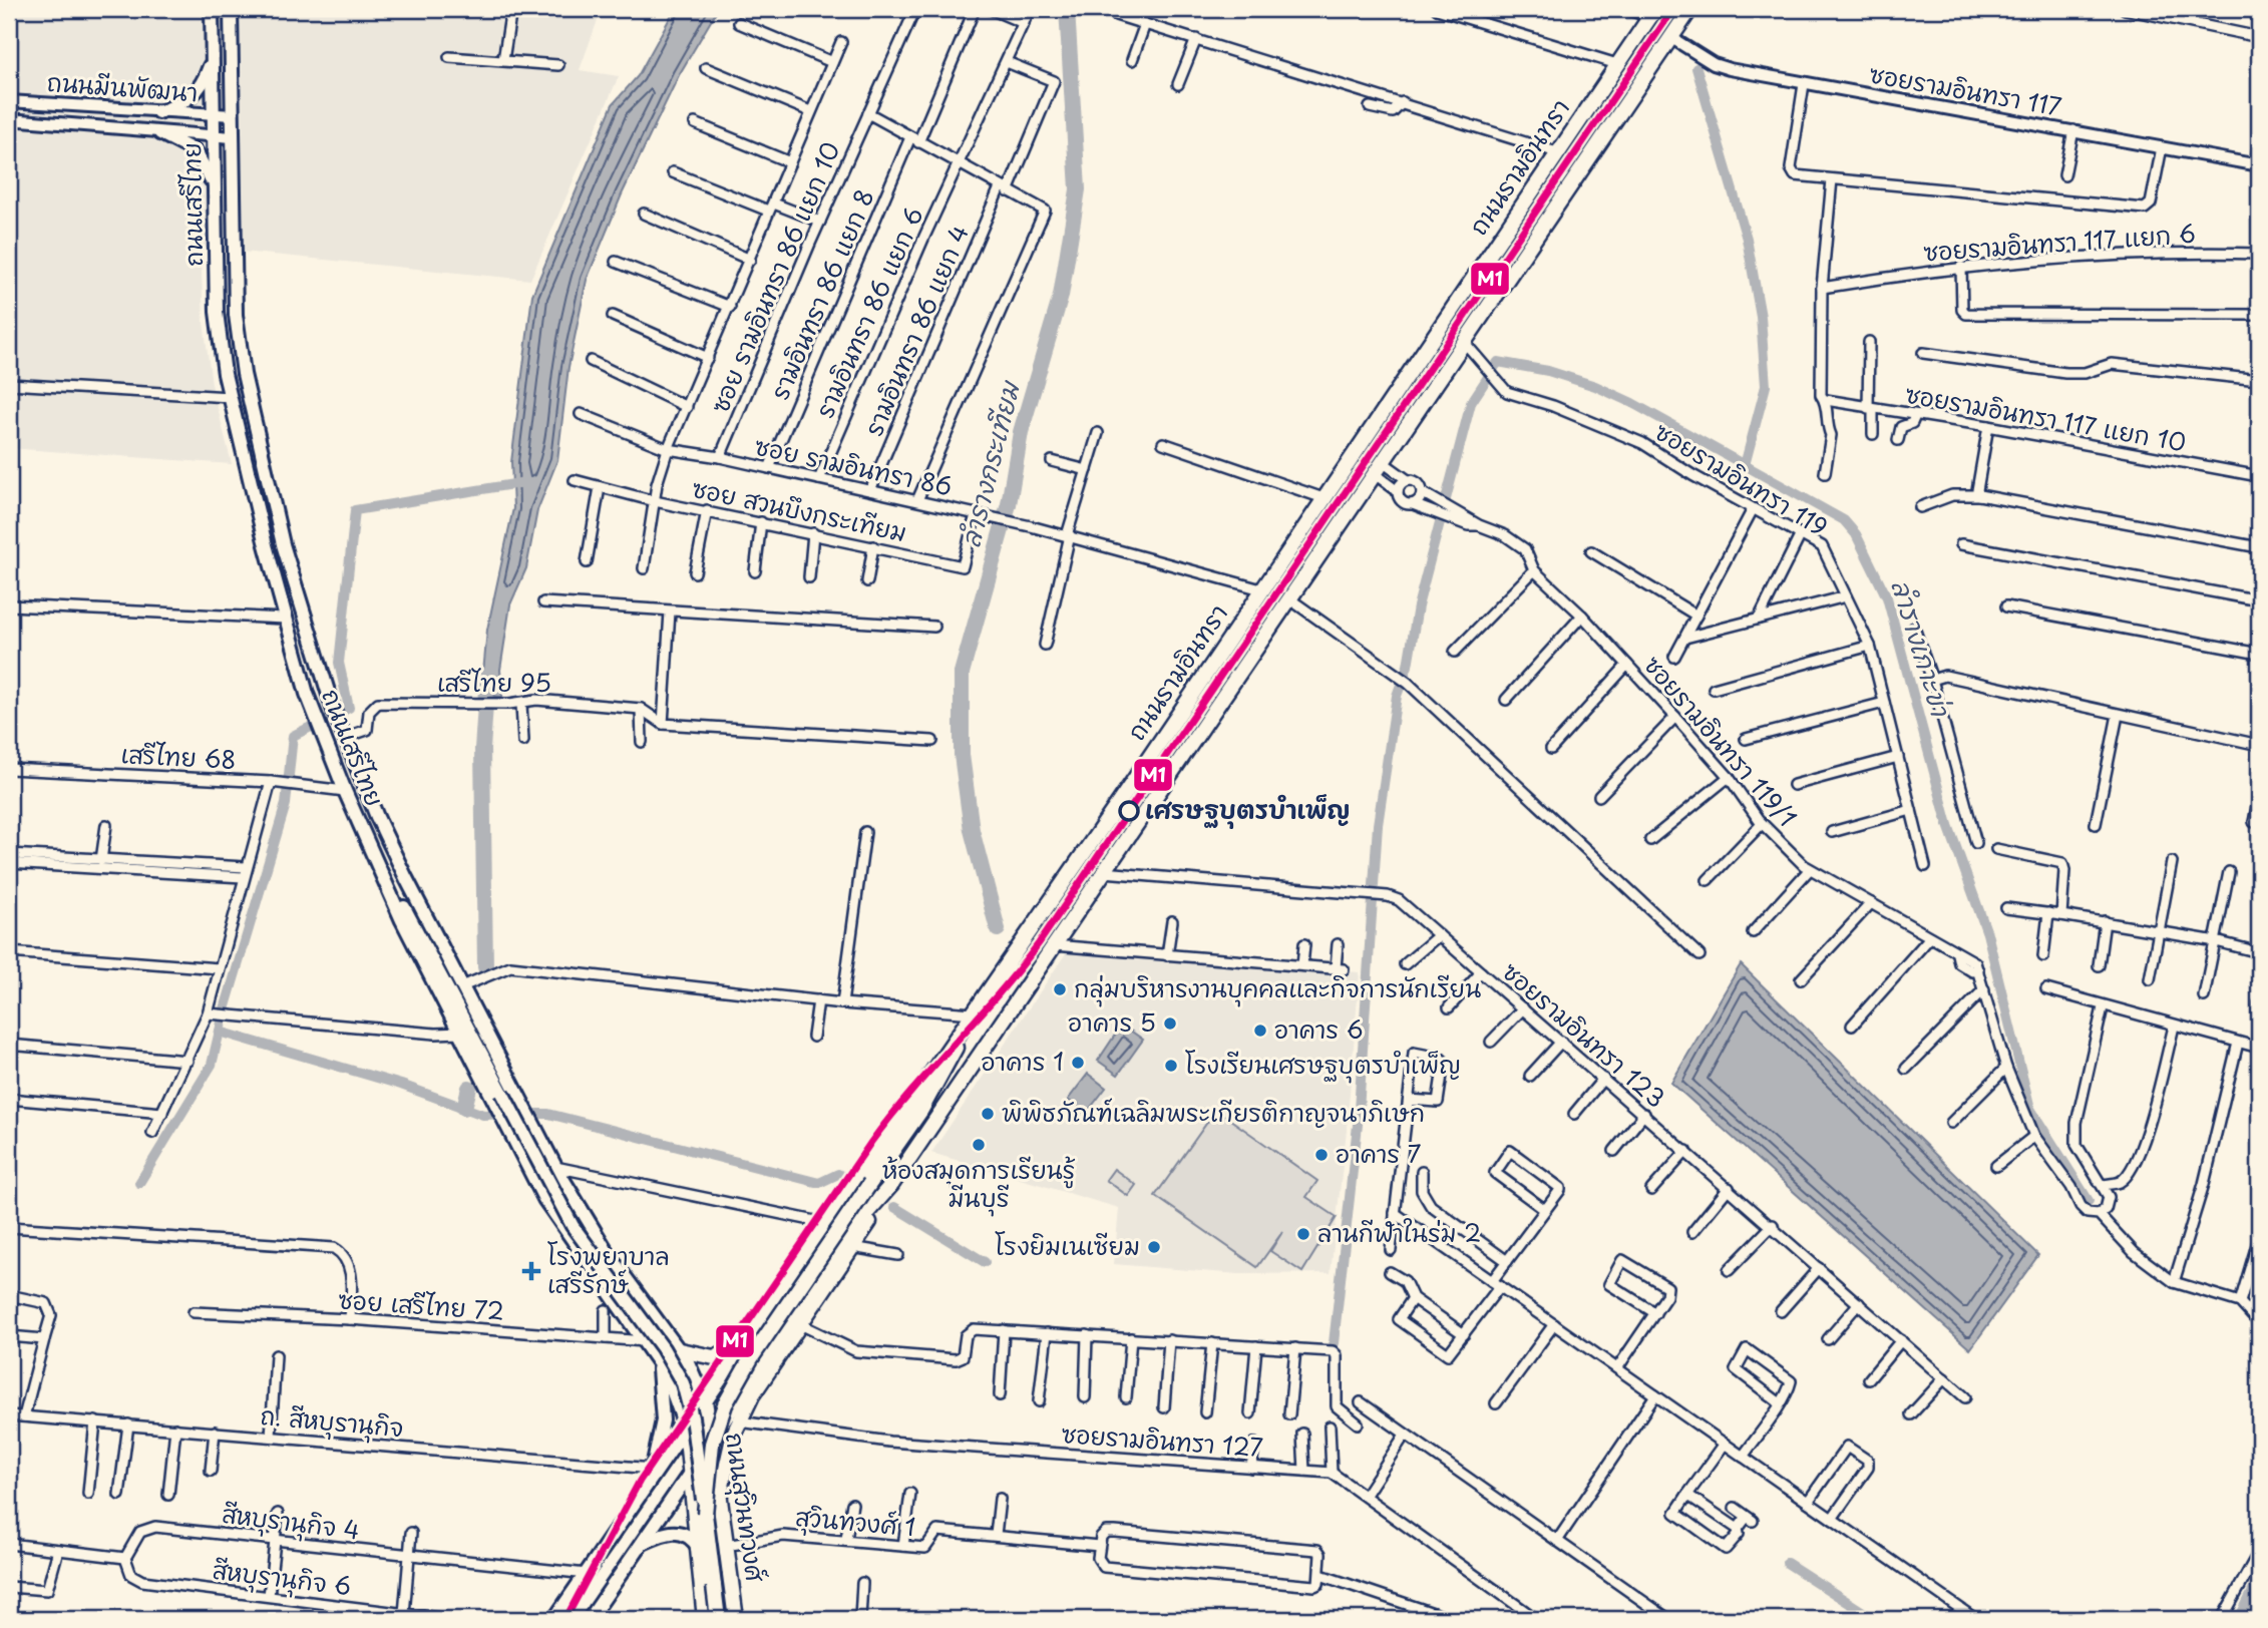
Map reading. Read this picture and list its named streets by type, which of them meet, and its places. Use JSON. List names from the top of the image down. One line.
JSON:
{"streets":{"highway":["ถนนรามอินทรา","ถนนสุวินทวงศ์"],"main road":["ถนนเสรีไทย"],"street":["ถนนมีนพัฒนา","ซอยรามอินทรา 117","ซอยรามอินทรา 117 แยก 6","ซอย รามอินทรา 86 แยก 10","รามอินทรา 86 แยก 8","รามอินทรา 86 แยก 6","รามอินทรา 86 แยก 4","ซอยรามอินทรา 117 แยก 10","ซอย รามอินทรา 86","ซอยรามอินทรา 119","ซอย สวนบึงกระเทียม","เสรีไทย 95","ซอยรามอินทรา 119/1","เสรีไทย 68","ซอยรามอินทรา 123","ซอย เสรีไทย 72","ถ. สีหบุรานุกิจ","ซอยรามอินทรา 127","สีหบุรานุกิจ 4","สุวินทวงศ์ 1","สีหบุรานุกิจ 6"]},"crossings":[["ถนนมีนพัฒนา","ถนนเสรีไทย"],["ถนนรามอินทรา","ถนนเสรีไทย"],["ถนนรามอินทรา","ซอย รามอินทรา 86"],["ถนนรามอินทรา","ถนนสุวินทวงศ์"],["ถนนเสรีไทย","เสรีไทย 95"],["ถนนเสรีไทย","เสรีไทย 68"],["ถนนเสรีไทย","ซอย เสรีไทย 72"],["ถนนเสรีไทย","ถนนสุวินทวงศ์"],["ซอย รามอินทรา 86 แยก 10","ซอย รามอินทรา 86"],["รามอินทรา 86 แยก 8","ซอย รามอินทรา 86"],["รามอินทรา 86 แยก 6","รามอินทรา 86 แยก 4"],["รามอินทรา 86 แยก 6","ซอย รามอินทรา 86"],["รามอินทรา 86 แยก 4","ซอย รามอินทรา 86"],["ซอย รามอินทรา 86","ซอย สวนบึงกระเทียม"],["ถนนสุวินทวงศ์","สุวินทวงศ์ 1"],["สีหบุรานุกิจ 4","สีหบุรานุกิจ 6"]],"water":["ลำรางกระเทียม","ลำรางเกาะข่า"],"places":{"other":["เศรษฐบุตรบำเพ็ญ","กลุ่มบริหารงานบุคคลและกิจการนักเรียน","อาคาร 5","อาคาร 6","อาคาร 1","โรงเรียนเศรษฐบุตรบำเพ็ญ","พิพิธภัณฑ์เฉลิมพระเกียรติกาญจนาภิเษก","ห้องสมุดการเรียนรู้ มีนบุรี","อาคาร 7","ลานกีฬาในร่ม 2","โรงยิมเนเซียม"],"health":["โรงพยาบาล เสรีรักษ์"]},"lines":["transit line M1"]}
